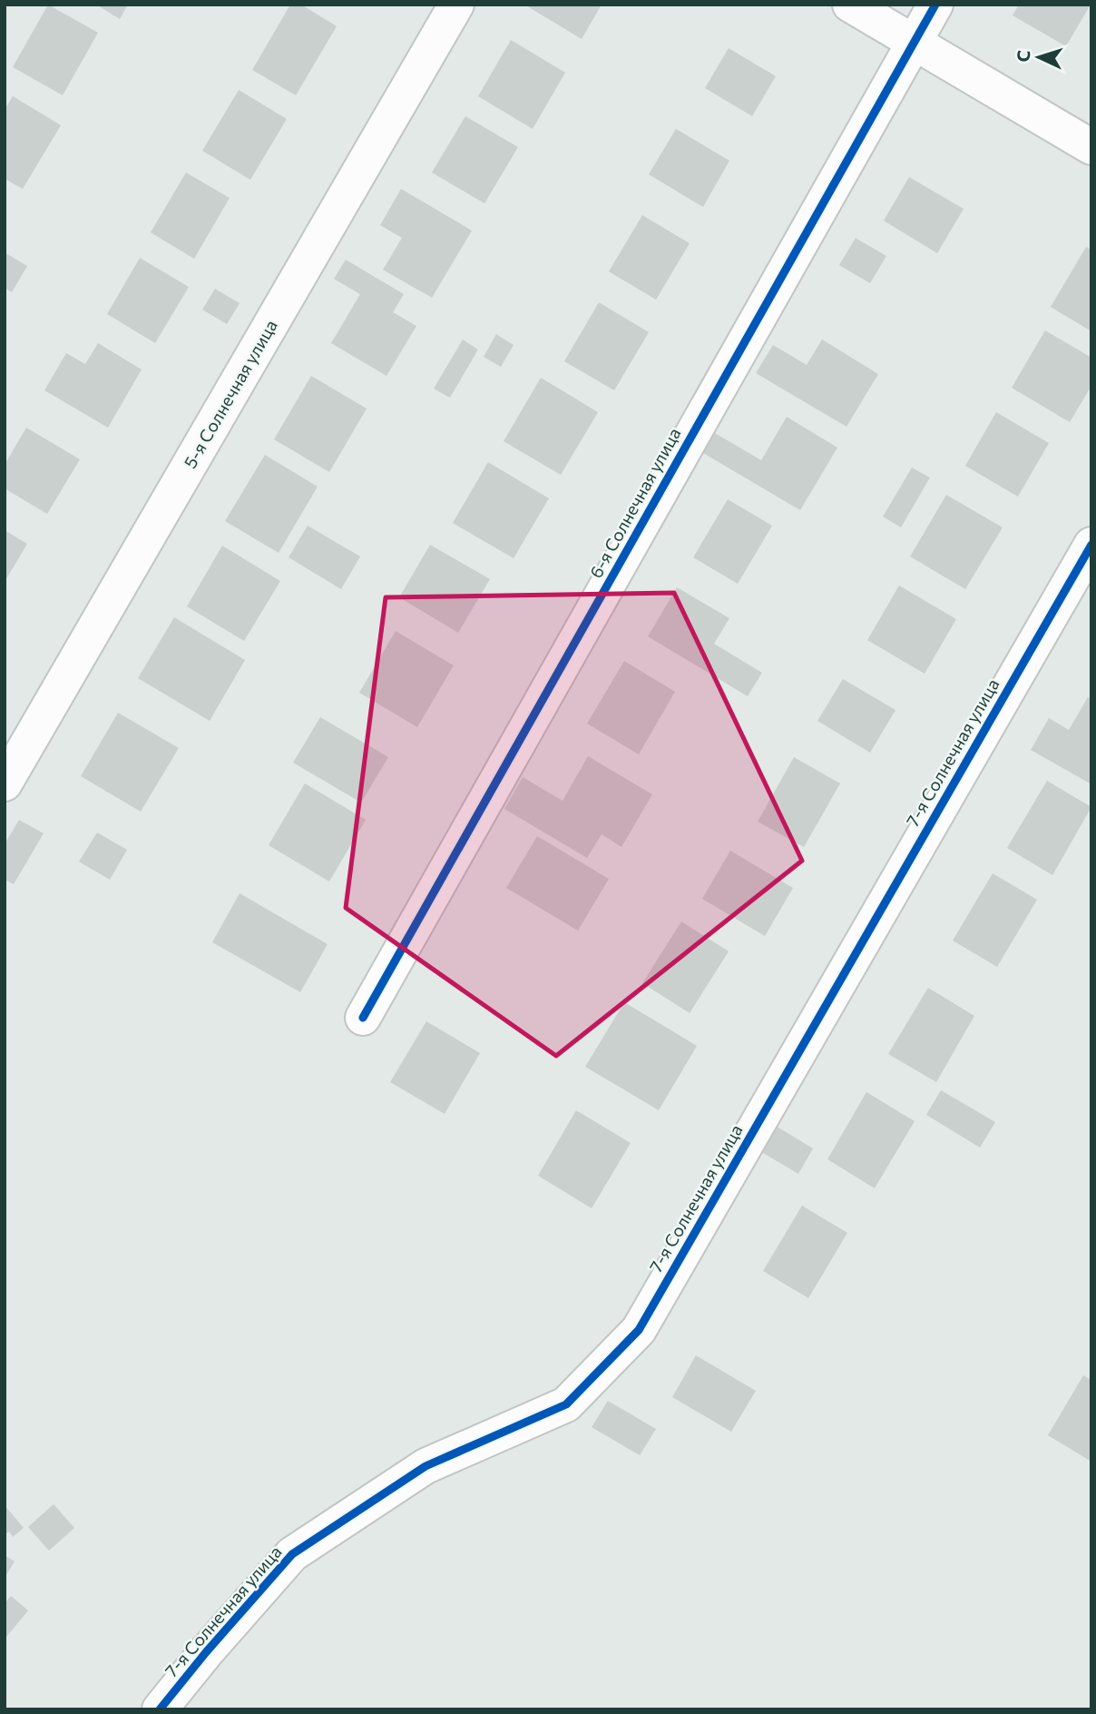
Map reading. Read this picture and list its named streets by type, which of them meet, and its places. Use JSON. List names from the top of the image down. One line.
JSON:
{"streets":{"street":["5-я Солнечная улица","6-я Солнечная улица","7-я Солнечная улица"]},"north":"left"}
